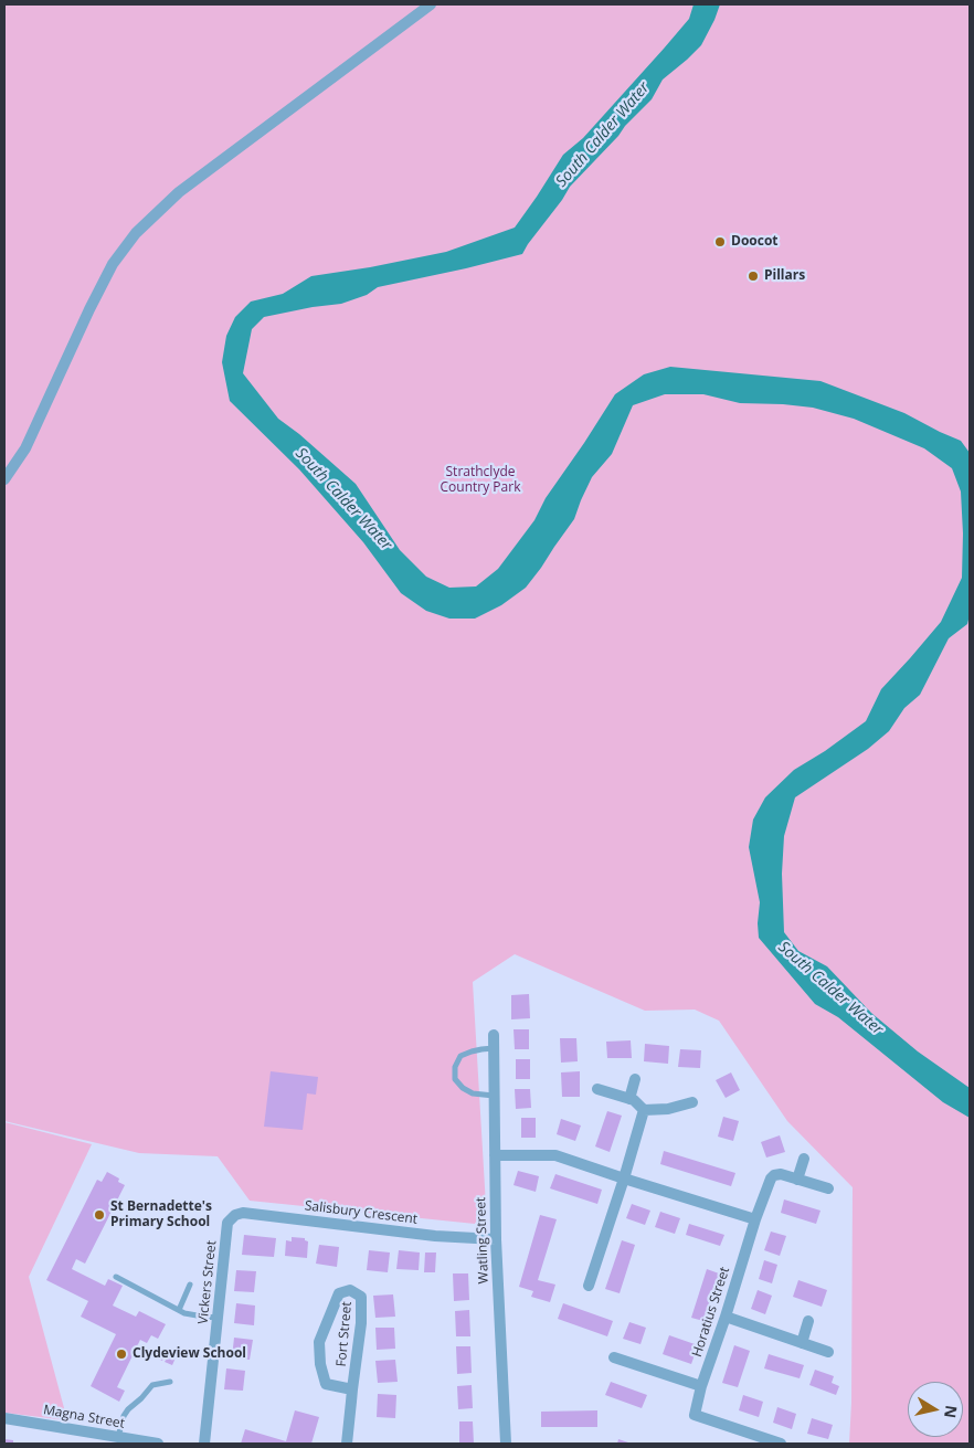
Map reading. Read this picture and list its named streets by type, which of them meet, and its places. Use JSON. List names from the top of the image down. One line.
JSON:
{"streets":{"street":["Salisbury Crescent","Watling Street","Vickers Street","Horatius Street","Fort Street","Magna Street"]},"crossings":[["Salisbury Crescent","Watling Street"],["Salisbury Crescent","Vickers Street"]],"water":["South Calder Water"],"parks":["Strathclyde Country Park"],"places":["Doocot","Pillars","St Bernadette's Primary School","Clydeview School"],"north":"right"}
